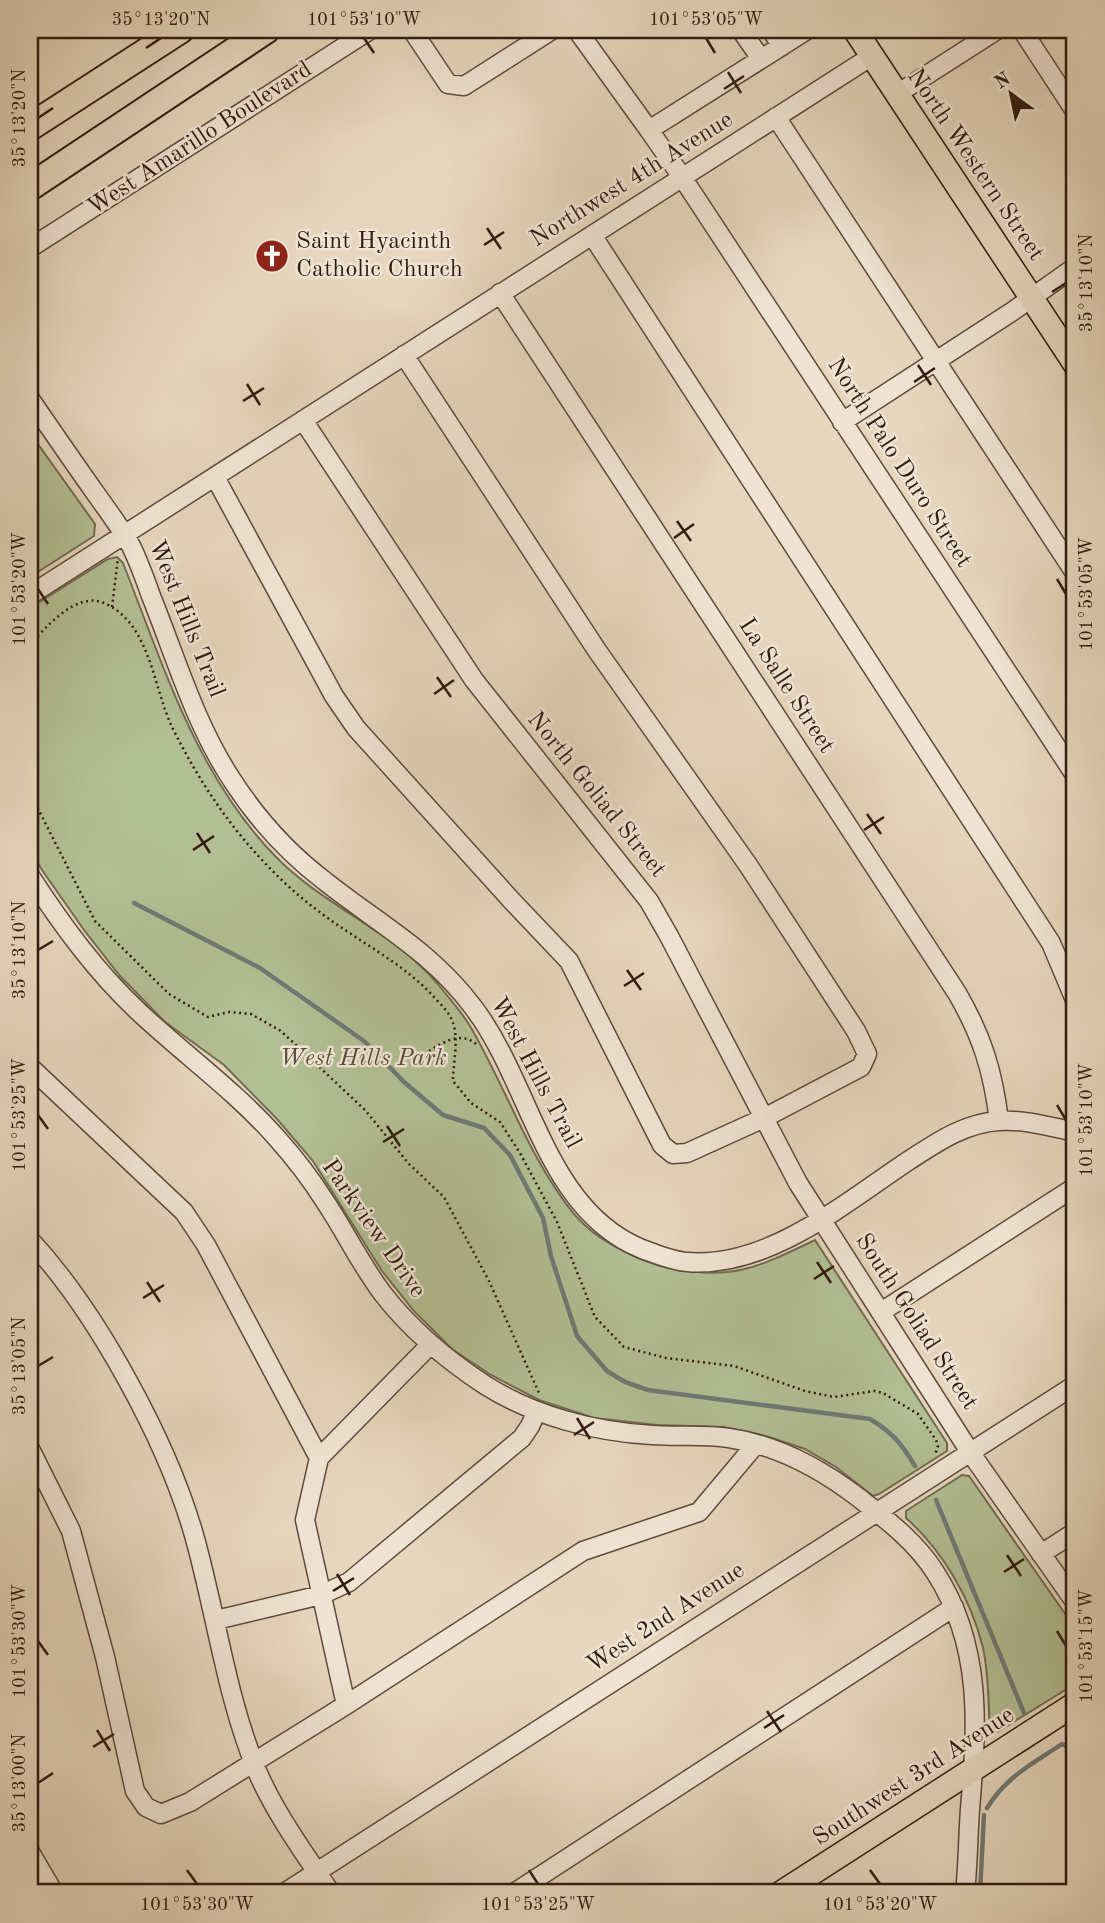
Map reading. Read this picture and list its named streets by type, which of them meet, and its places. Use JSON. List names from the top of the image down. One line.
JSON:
{"streets":{"main road":["North Western Street","Southwest 3rd Avenue"],"street":["West Amarillo Boulevard","Northwest 4th Avenue","North Palo Duro Street","West Hills Trail","La Salle Street","North Goliad Street","Parkview Drive","South Goliad Street","West 2nd Avenue"]},"crossings":[["North Western Street","Northwest 4th Avenue"],["Northwest 4th Avenue","North Palo Duro Street"],["Northwest 4th Avenue","West Hills Trail"],["Northwest 4th Avenue","La Salle Street"],["Northwest 4th Avenue","North Goliad Street"],["West Hills Trail","La Salle Street"],["West Hills Trail","North Goliad Street"],["West Hills Trail","South Goliad Street"],["North Goliad Street","South Goliad Street"],["Parkview Drive","West 2nd Avenue"],["Parkview Drive","Southwest 3rd Avenue"],["South Goliad Street","West 2nd Avenue"]],"parks":["West Hills Park"],"places":{"church":["Saint Hyacinth Catholic Church"]},"north":"top left","coordinates":["35°13'20\"N","101°53'10\"W","101°53'05\"W","35°13'10\"N","101°53'20\"W","101°53'25\"W","35°13'05\"N","101°53'30\"W","101°53'15\"W","35°13'00\"N"]}
